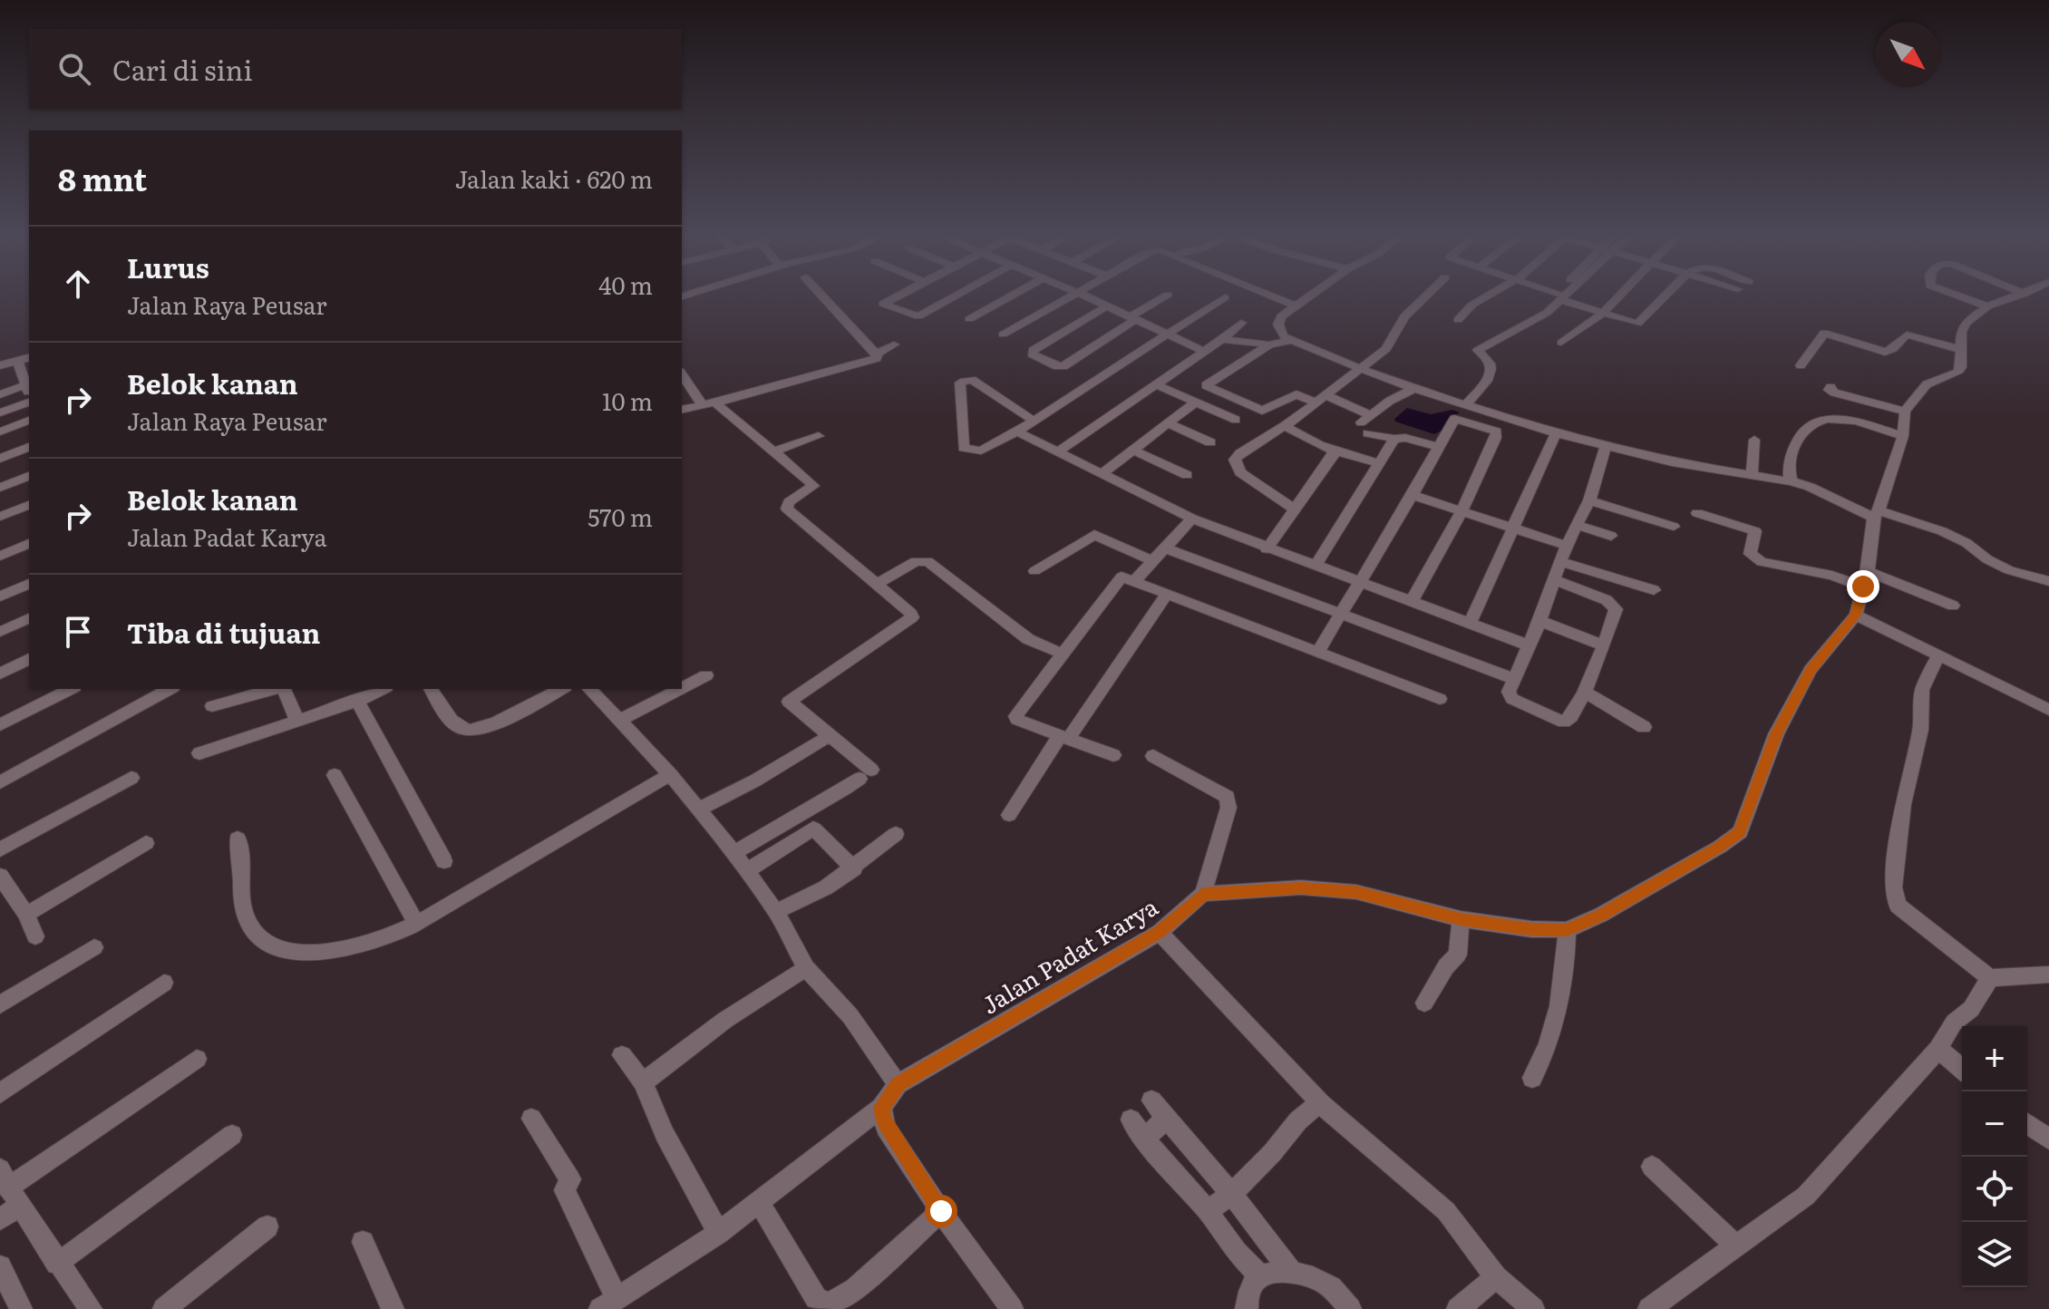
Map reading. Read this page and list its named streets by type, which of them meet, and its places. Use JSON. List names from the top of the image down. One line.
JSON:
{"streets":{"street":["Jalan Padat Karya"]},"north":"bottom right","page":{"search":"Cari di sini","heading":["8 mnt","Jalan kaki · 620 m"],"list":[["Lurus","Jalan Raya Peusar","40 m"],["Belok kanan","Jalan Raya Peusar","10 m"],["Belok kanan","Jalan Padat Karya","570 m"],"Tiba di tujuan"],"map_buttons":["+","−"]}}
